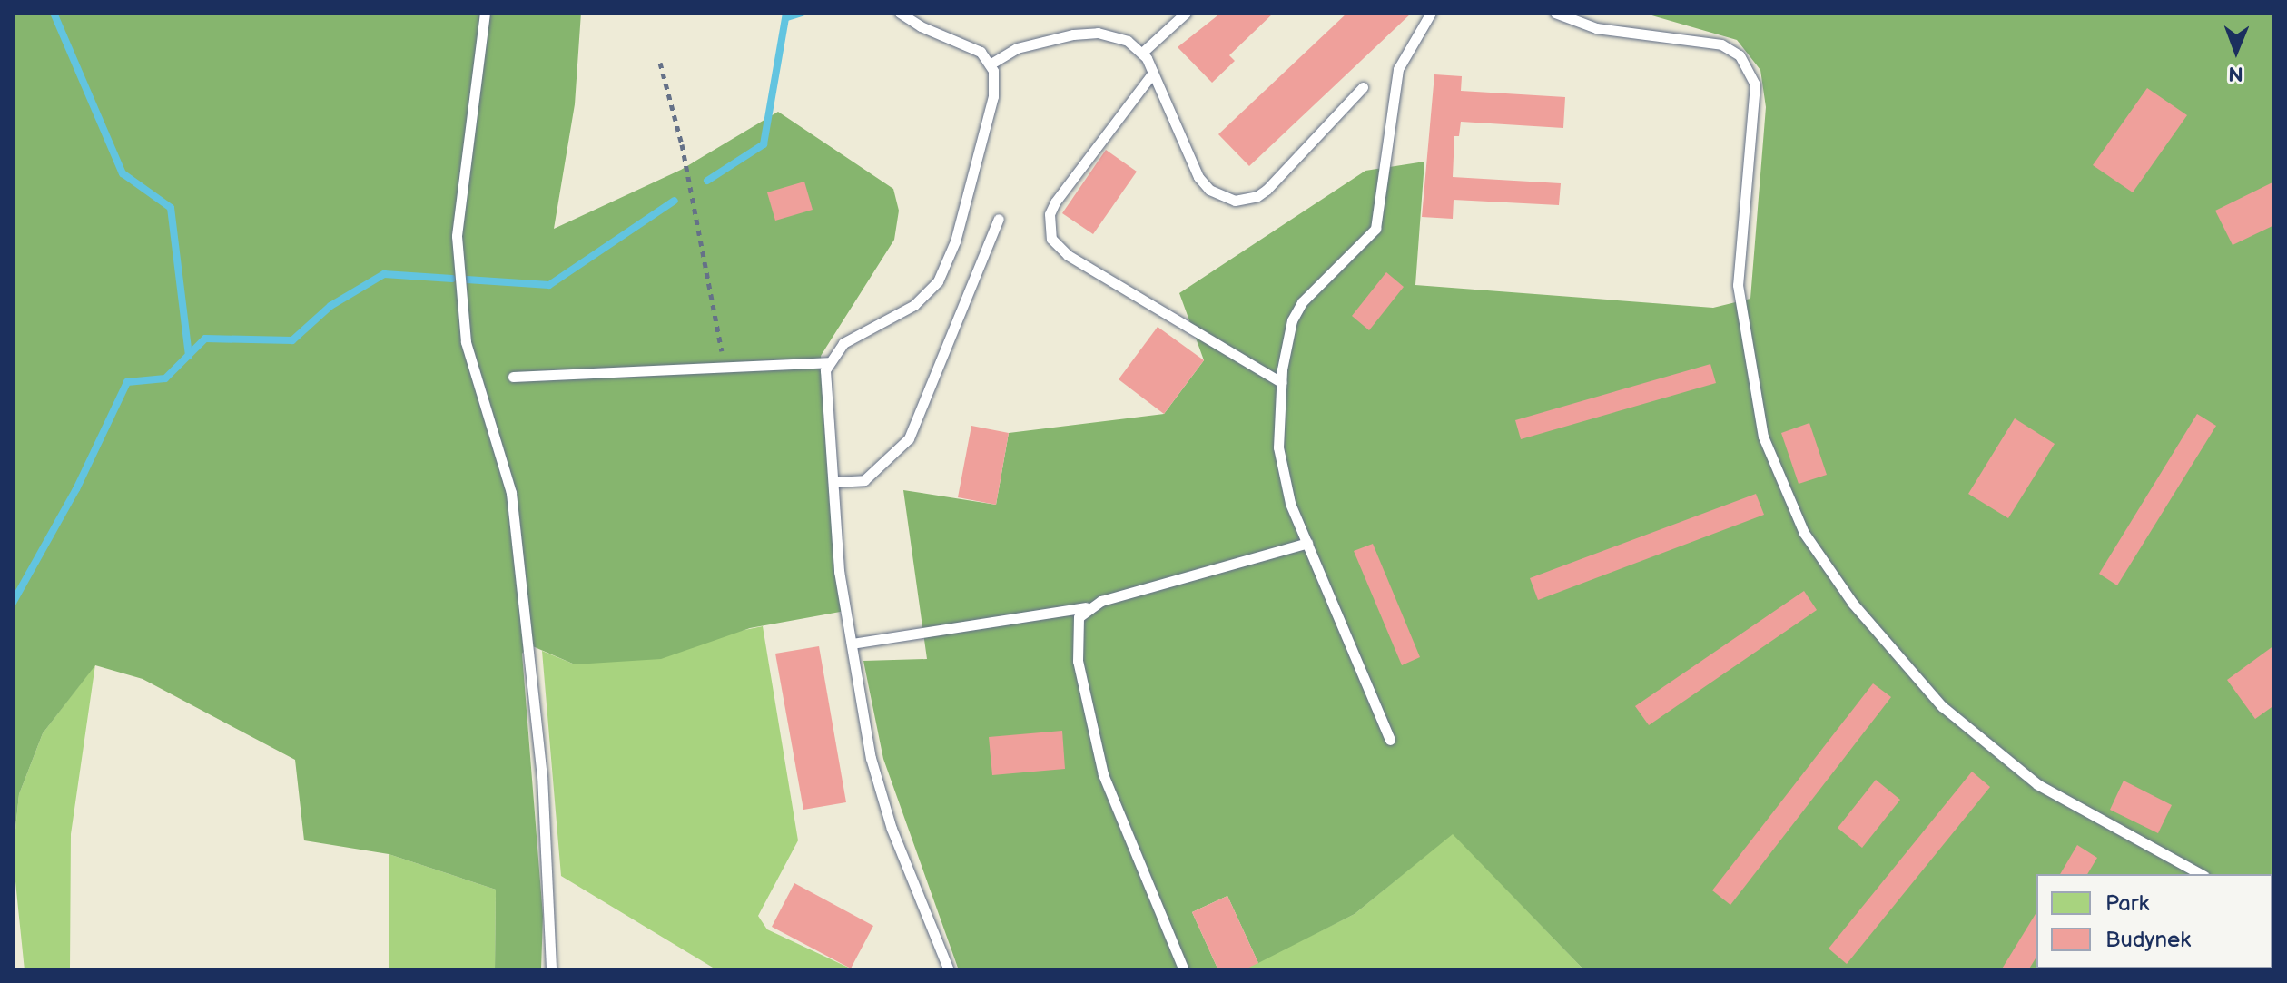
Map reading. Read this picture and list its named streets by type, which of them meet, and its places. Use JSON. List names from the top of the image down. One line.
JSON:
{"legend":["Park","Budynek"],"north":"bottom"}
